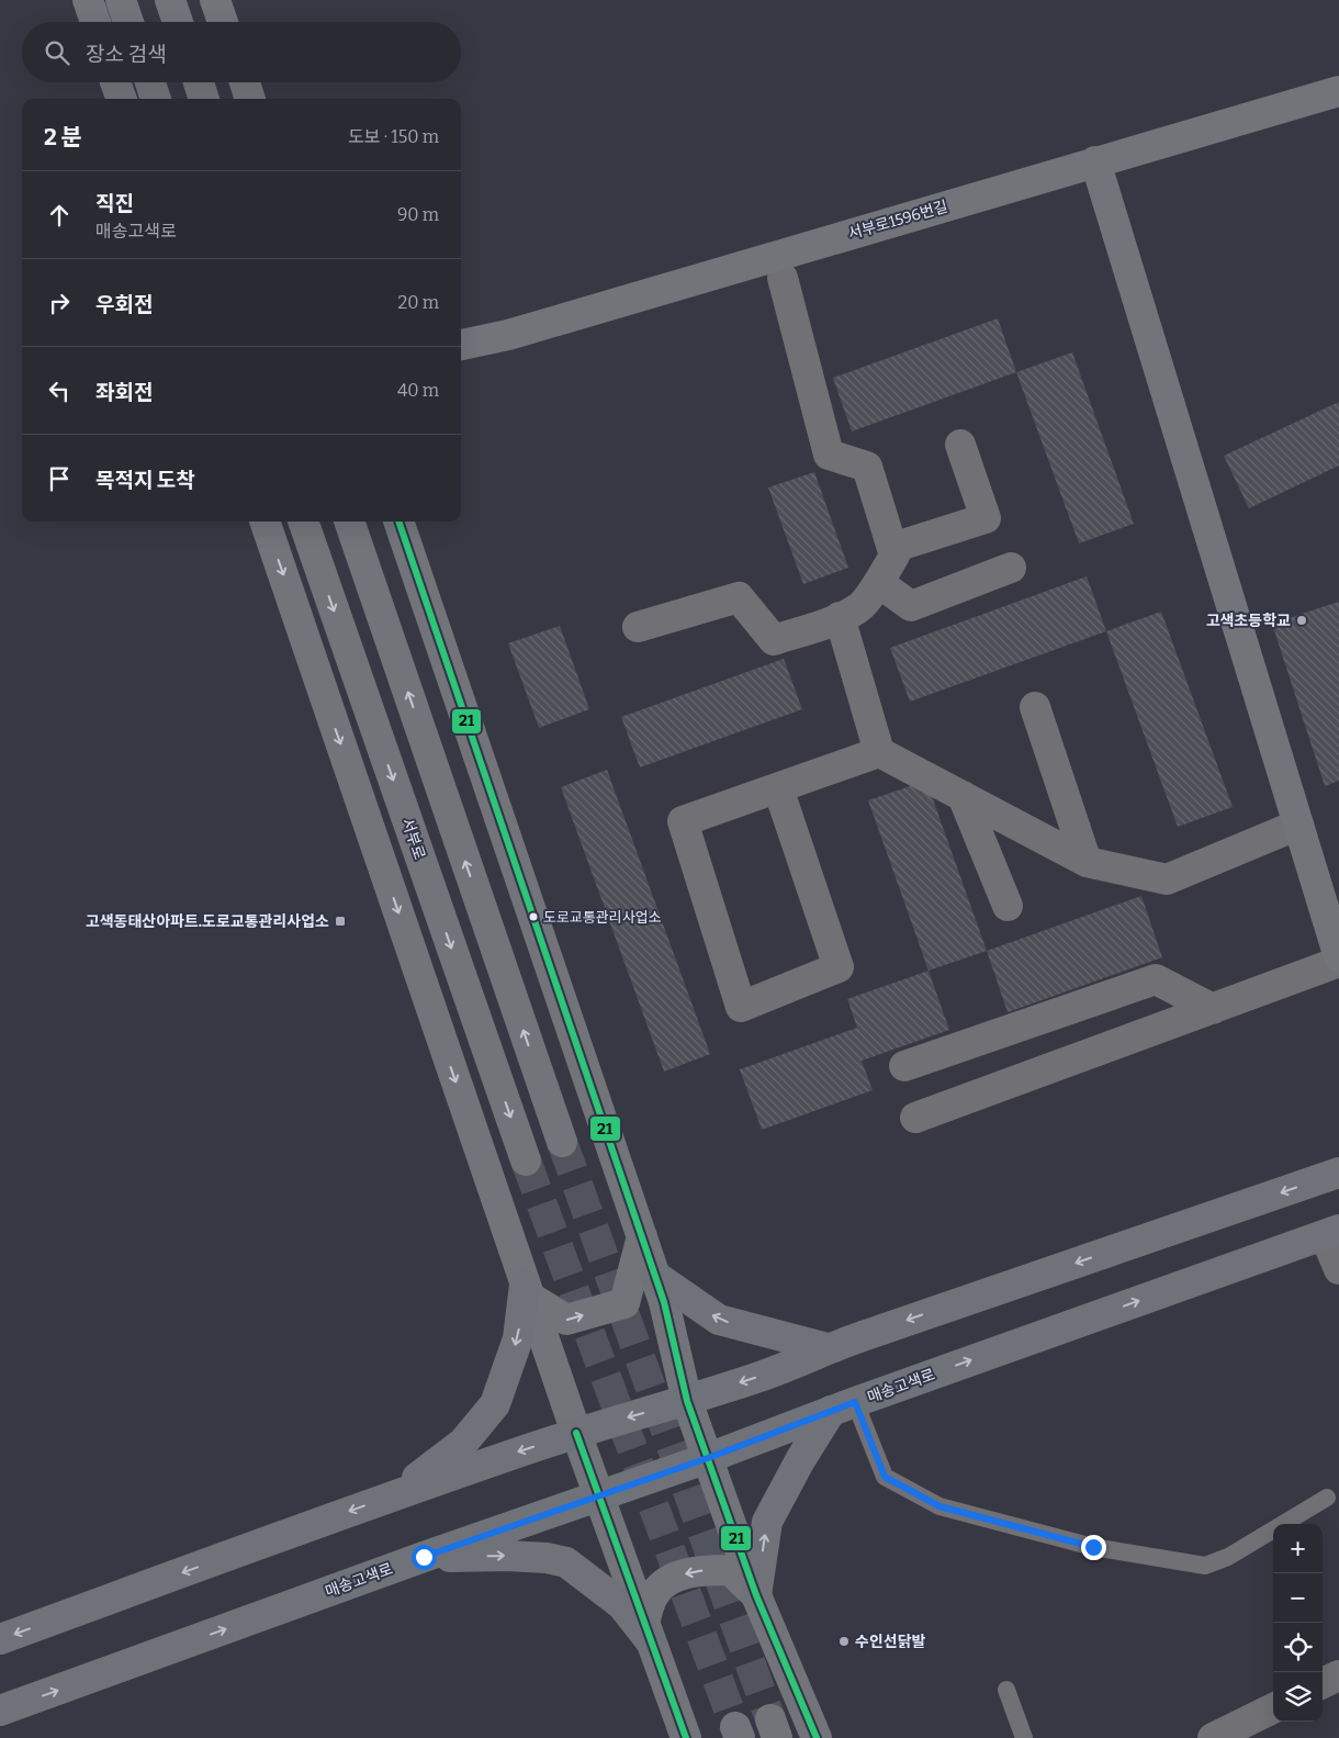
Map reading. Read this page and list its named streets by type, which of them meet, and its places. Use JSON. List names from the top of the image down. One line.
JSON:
{"streets":{"main road":["매송고색로"],"street":["서부로1596번길","서부로"]},"places":{"other":["고색초등학교","도로교통관리사업소","수인선닭발"],"transit":["고색동태산아파트.도로교통관리사업소"]},"lines":["transit line 21"],"page":{"search":"장소 검색","heading":["2 분","도보 · 150 m"],"list":[["직진","매송고색로","90 m"],["우회전","20 m"],["좌회전","40 m"],"목적지 도착"],"map_buttons":["+","−"]}}
